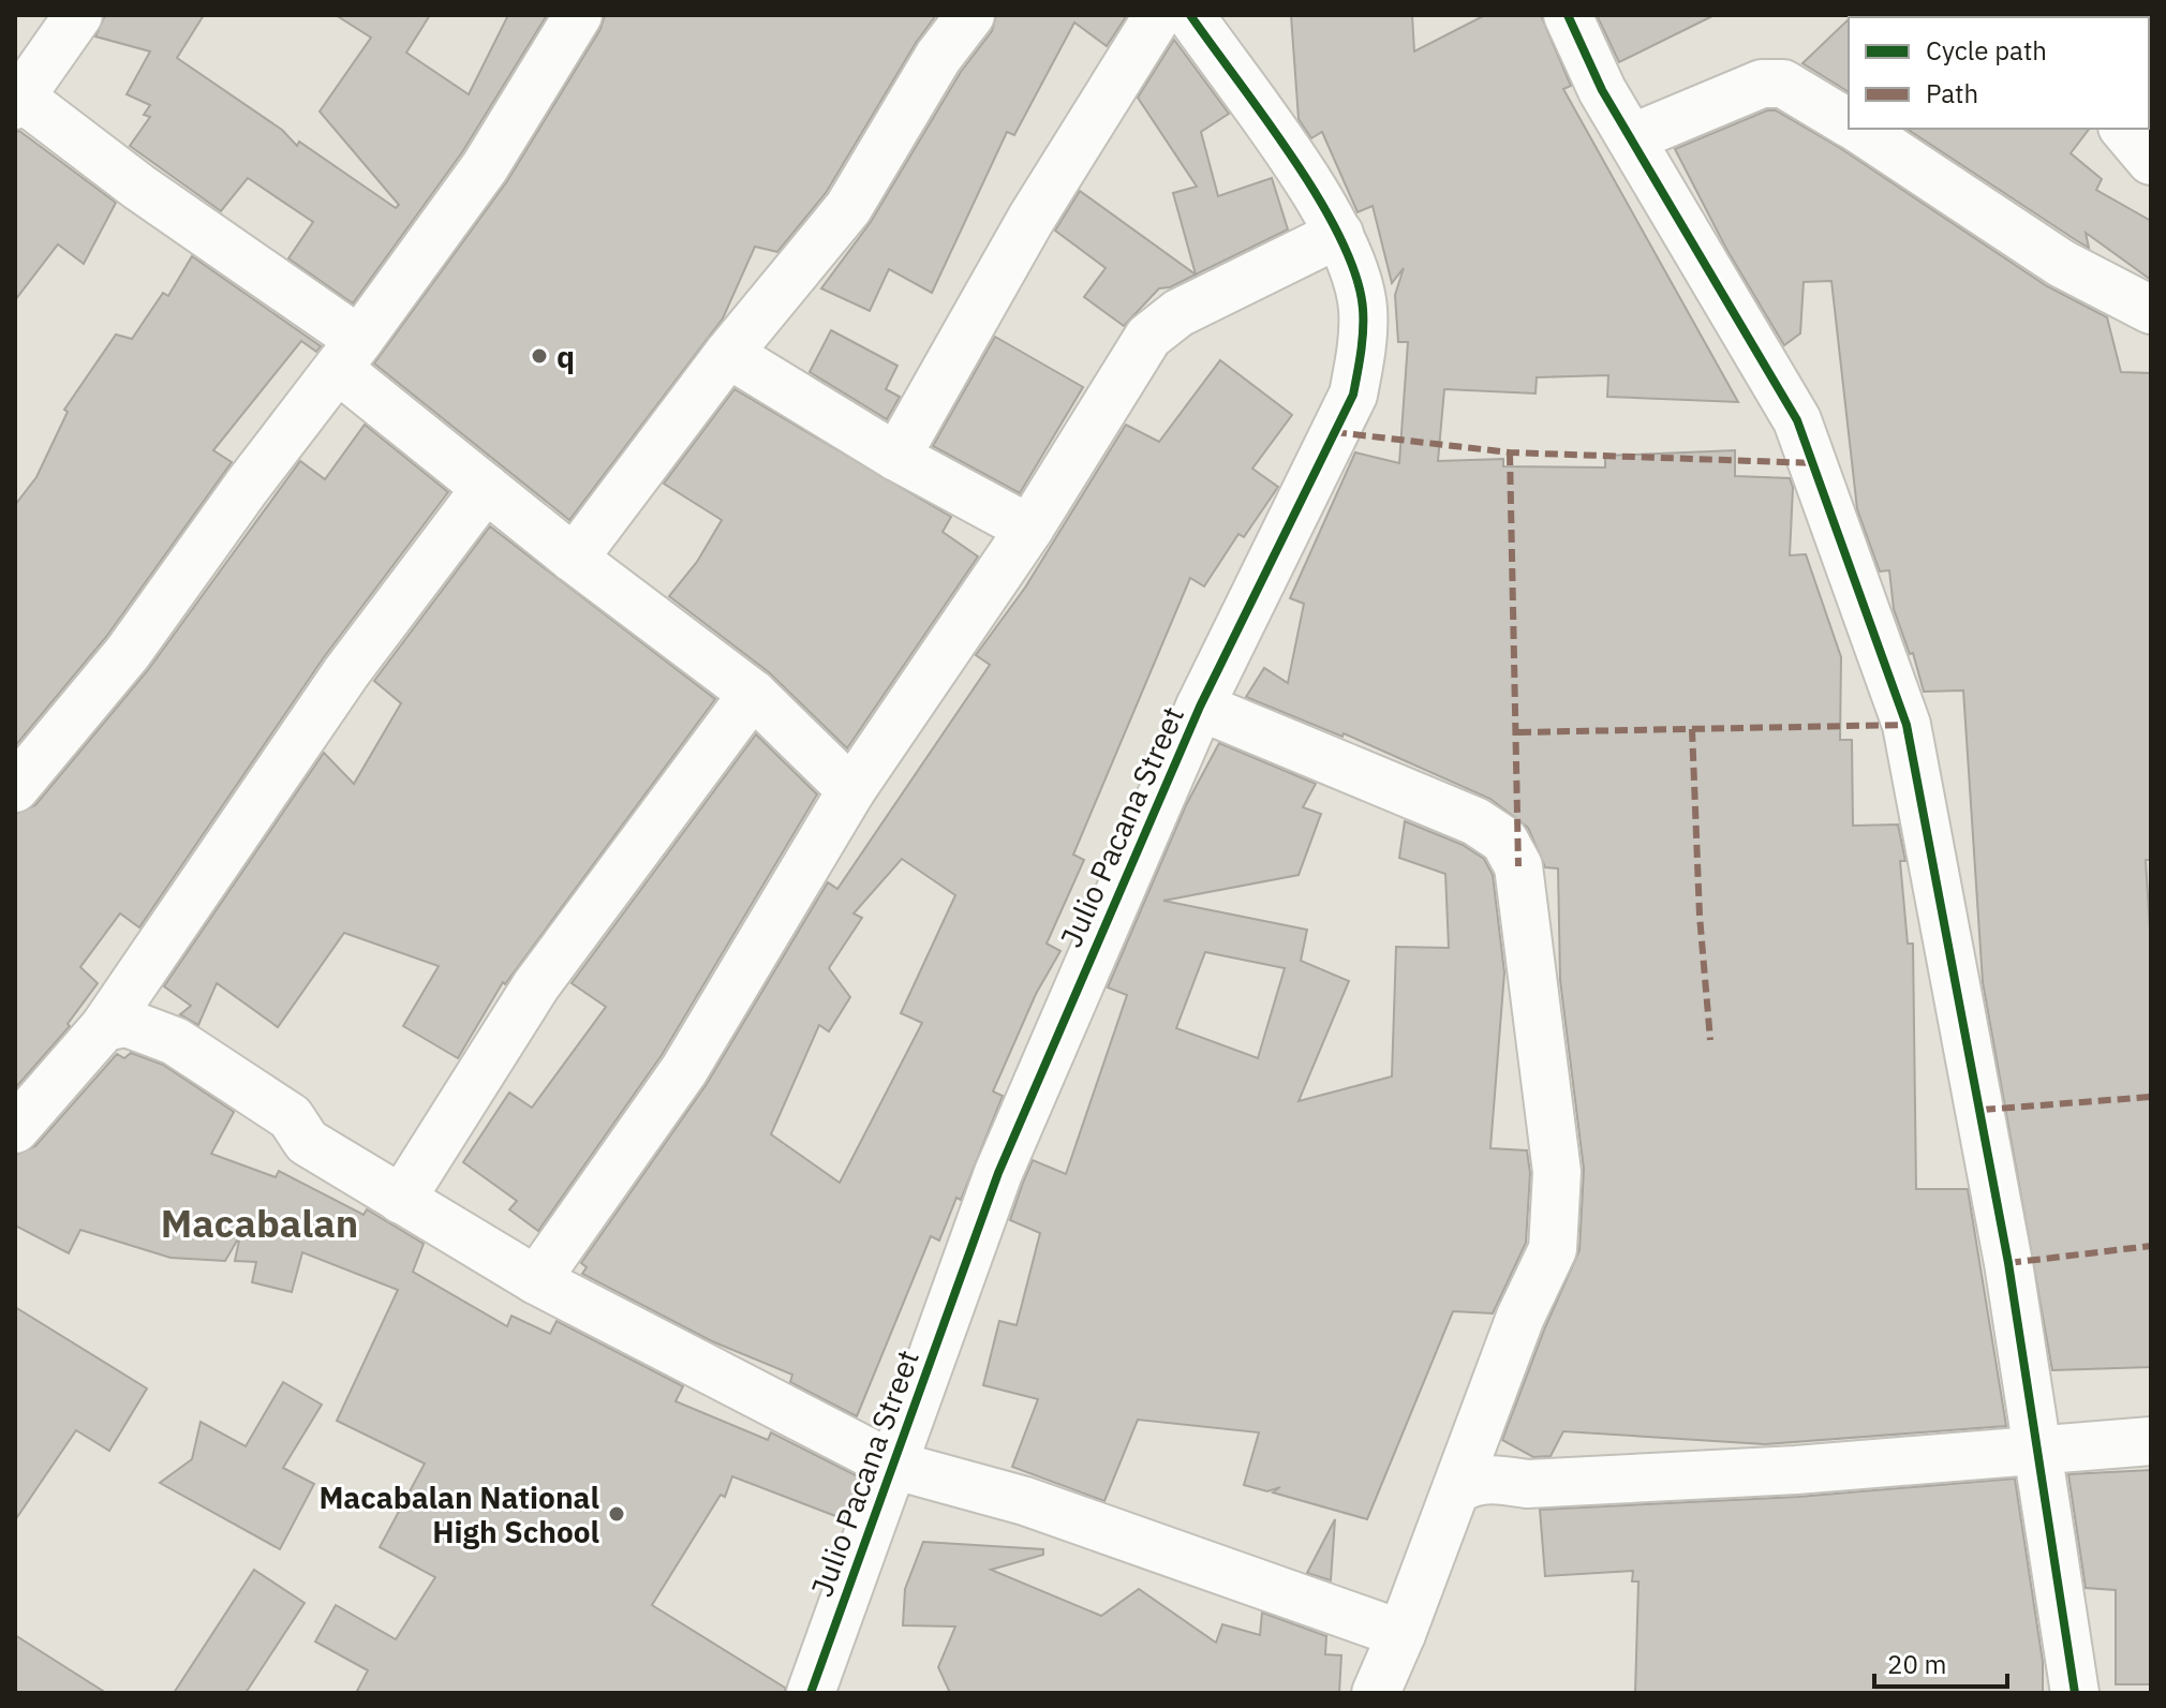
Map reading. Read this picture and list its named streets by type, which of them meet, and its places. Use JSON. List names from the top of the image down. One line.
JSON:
{"streets":{"street":["Julio Pacana Street"]},"districts":["Macabalan"],"places":["q","Macabalan National High School"],"legend":["Cycle path","Path"],"scale_bar":"20 m"}
